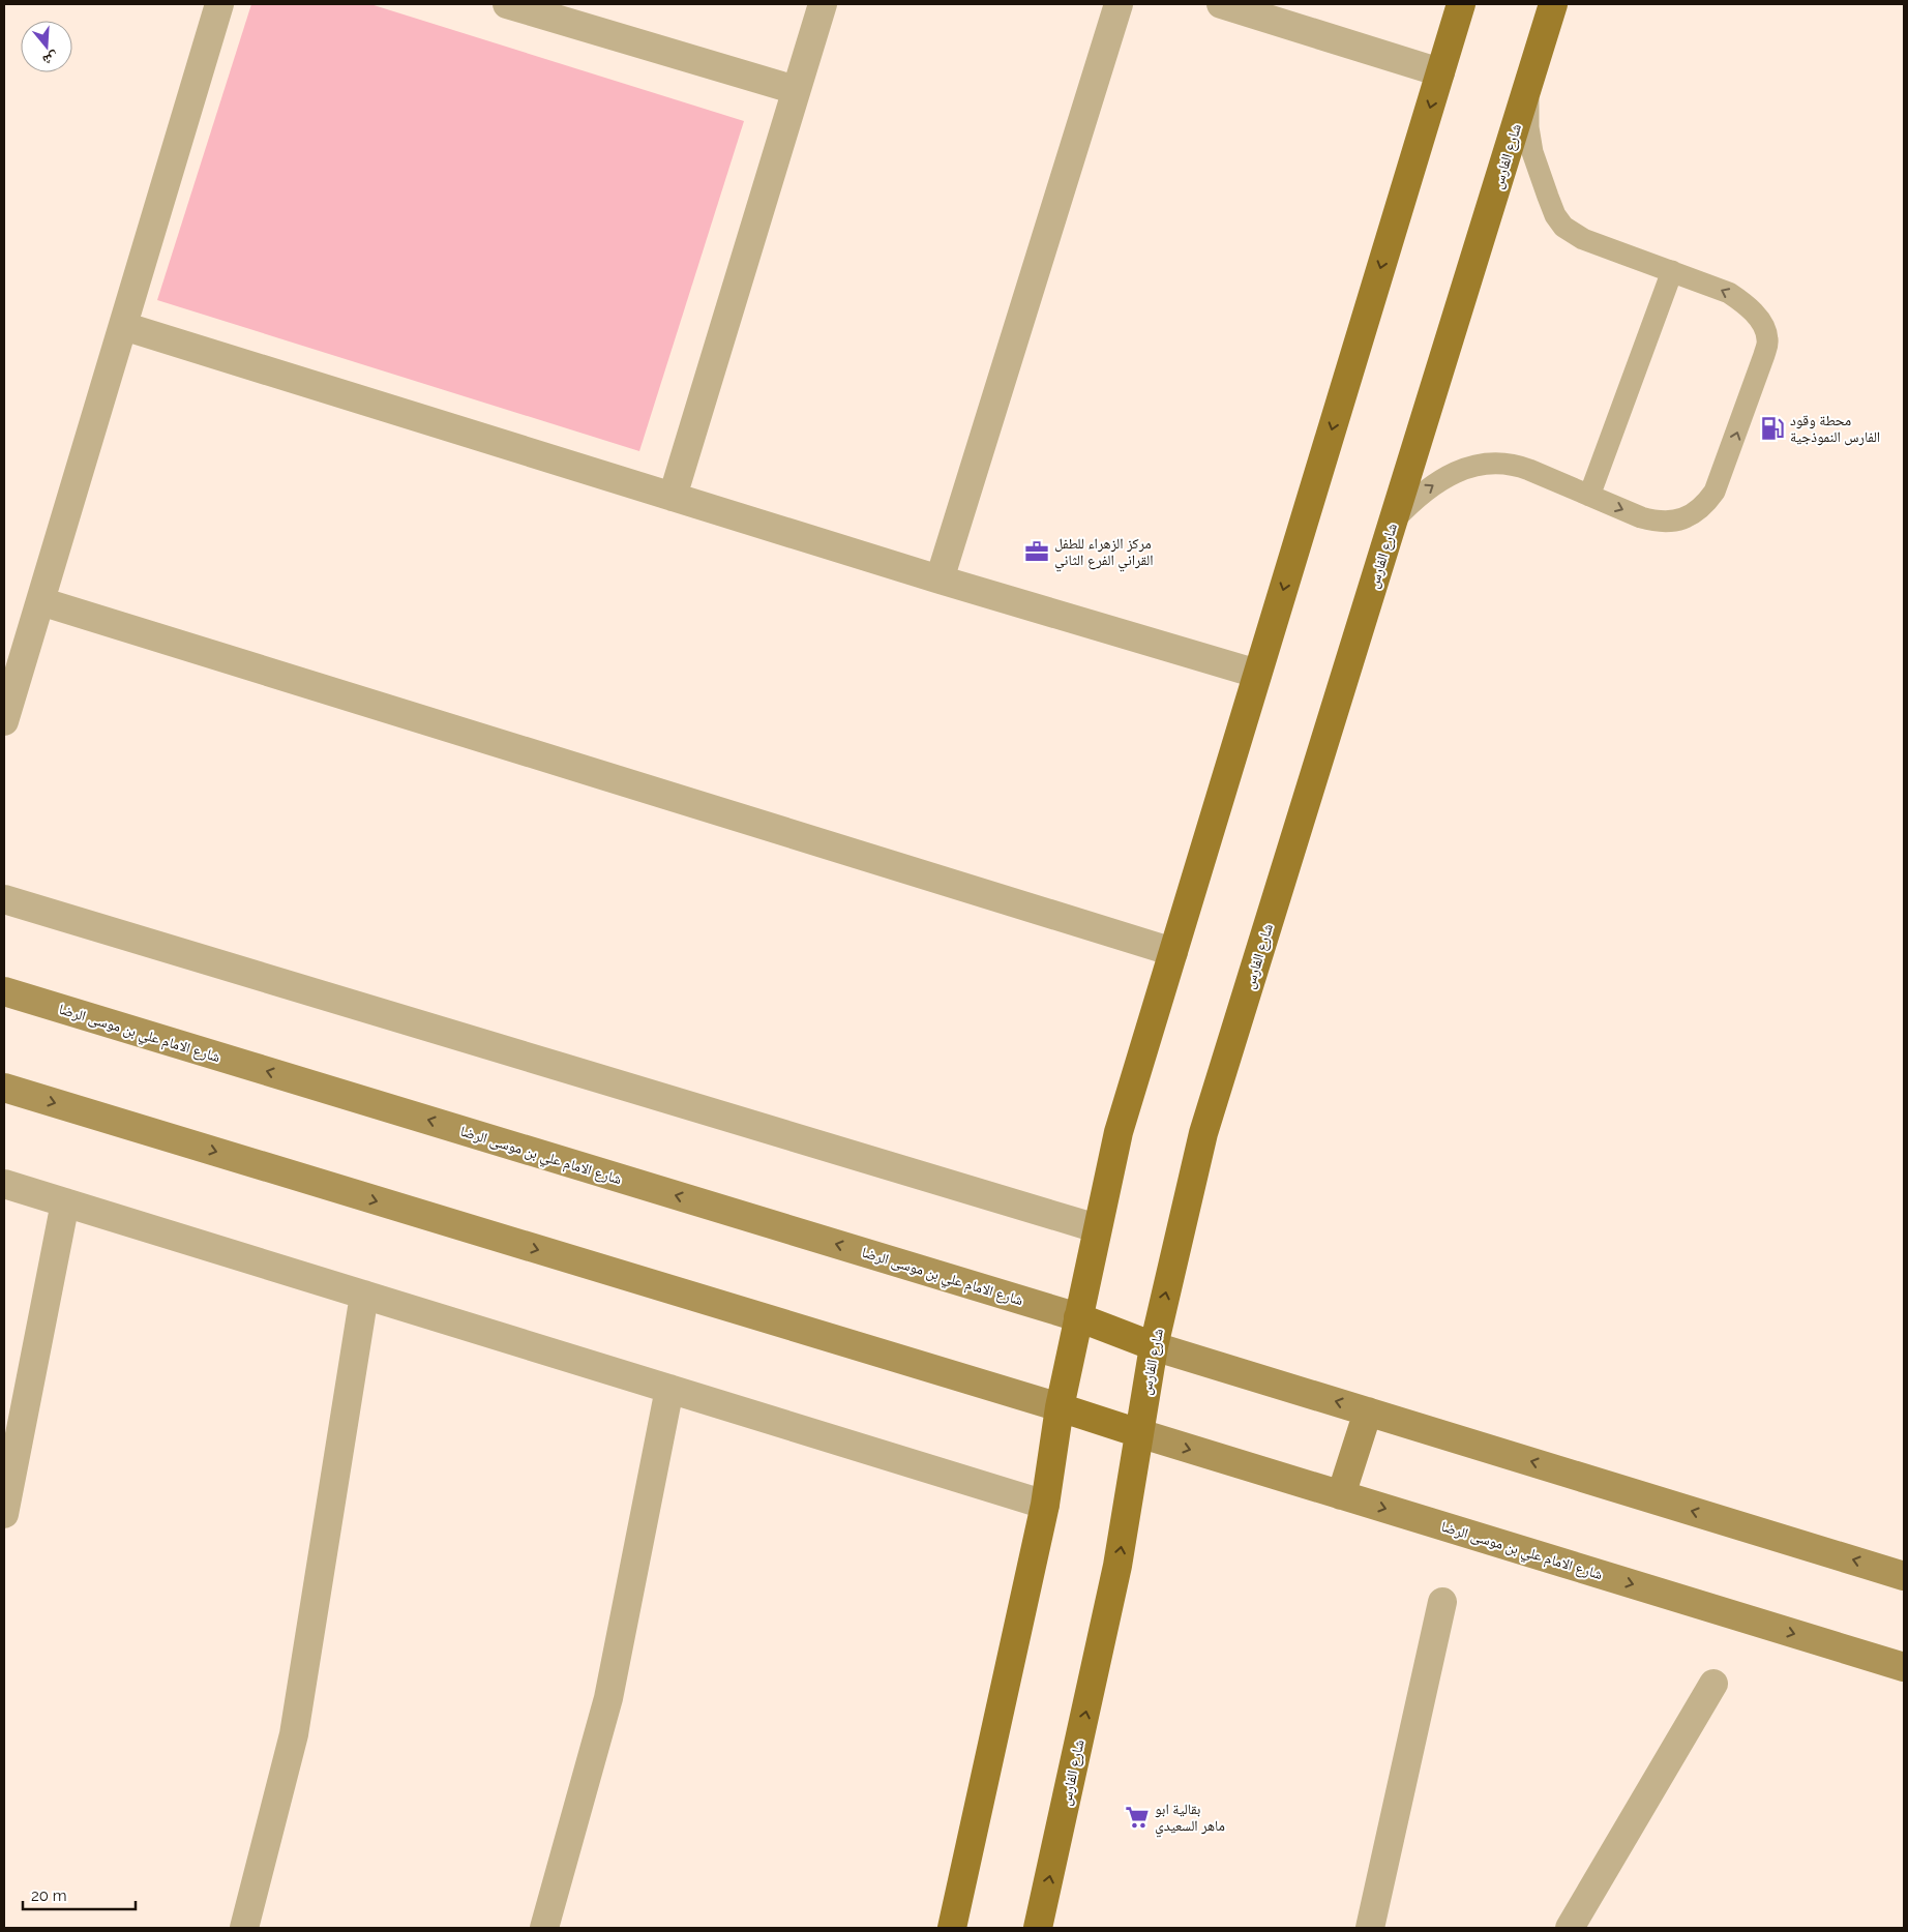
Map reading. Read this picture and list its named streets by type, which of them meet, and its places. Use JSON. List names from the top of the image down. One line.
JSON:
{"streets":{"main road":["شارع الفارس","شارع الامام علي بن موسى الرضا"]},"crossings":[["شارع الفارس","شارع الامام علي بن موسى الرضا"]],"places":{"fuel station":["محطة وقود الفارس النموذجية"],"office":["مركز الزهراء للطفل القراني الفرع الثاني"],"supermarket":["بقالية ابو ماهر السعيدي"]},"scale_bar":"20 m","north":"bottom"}
